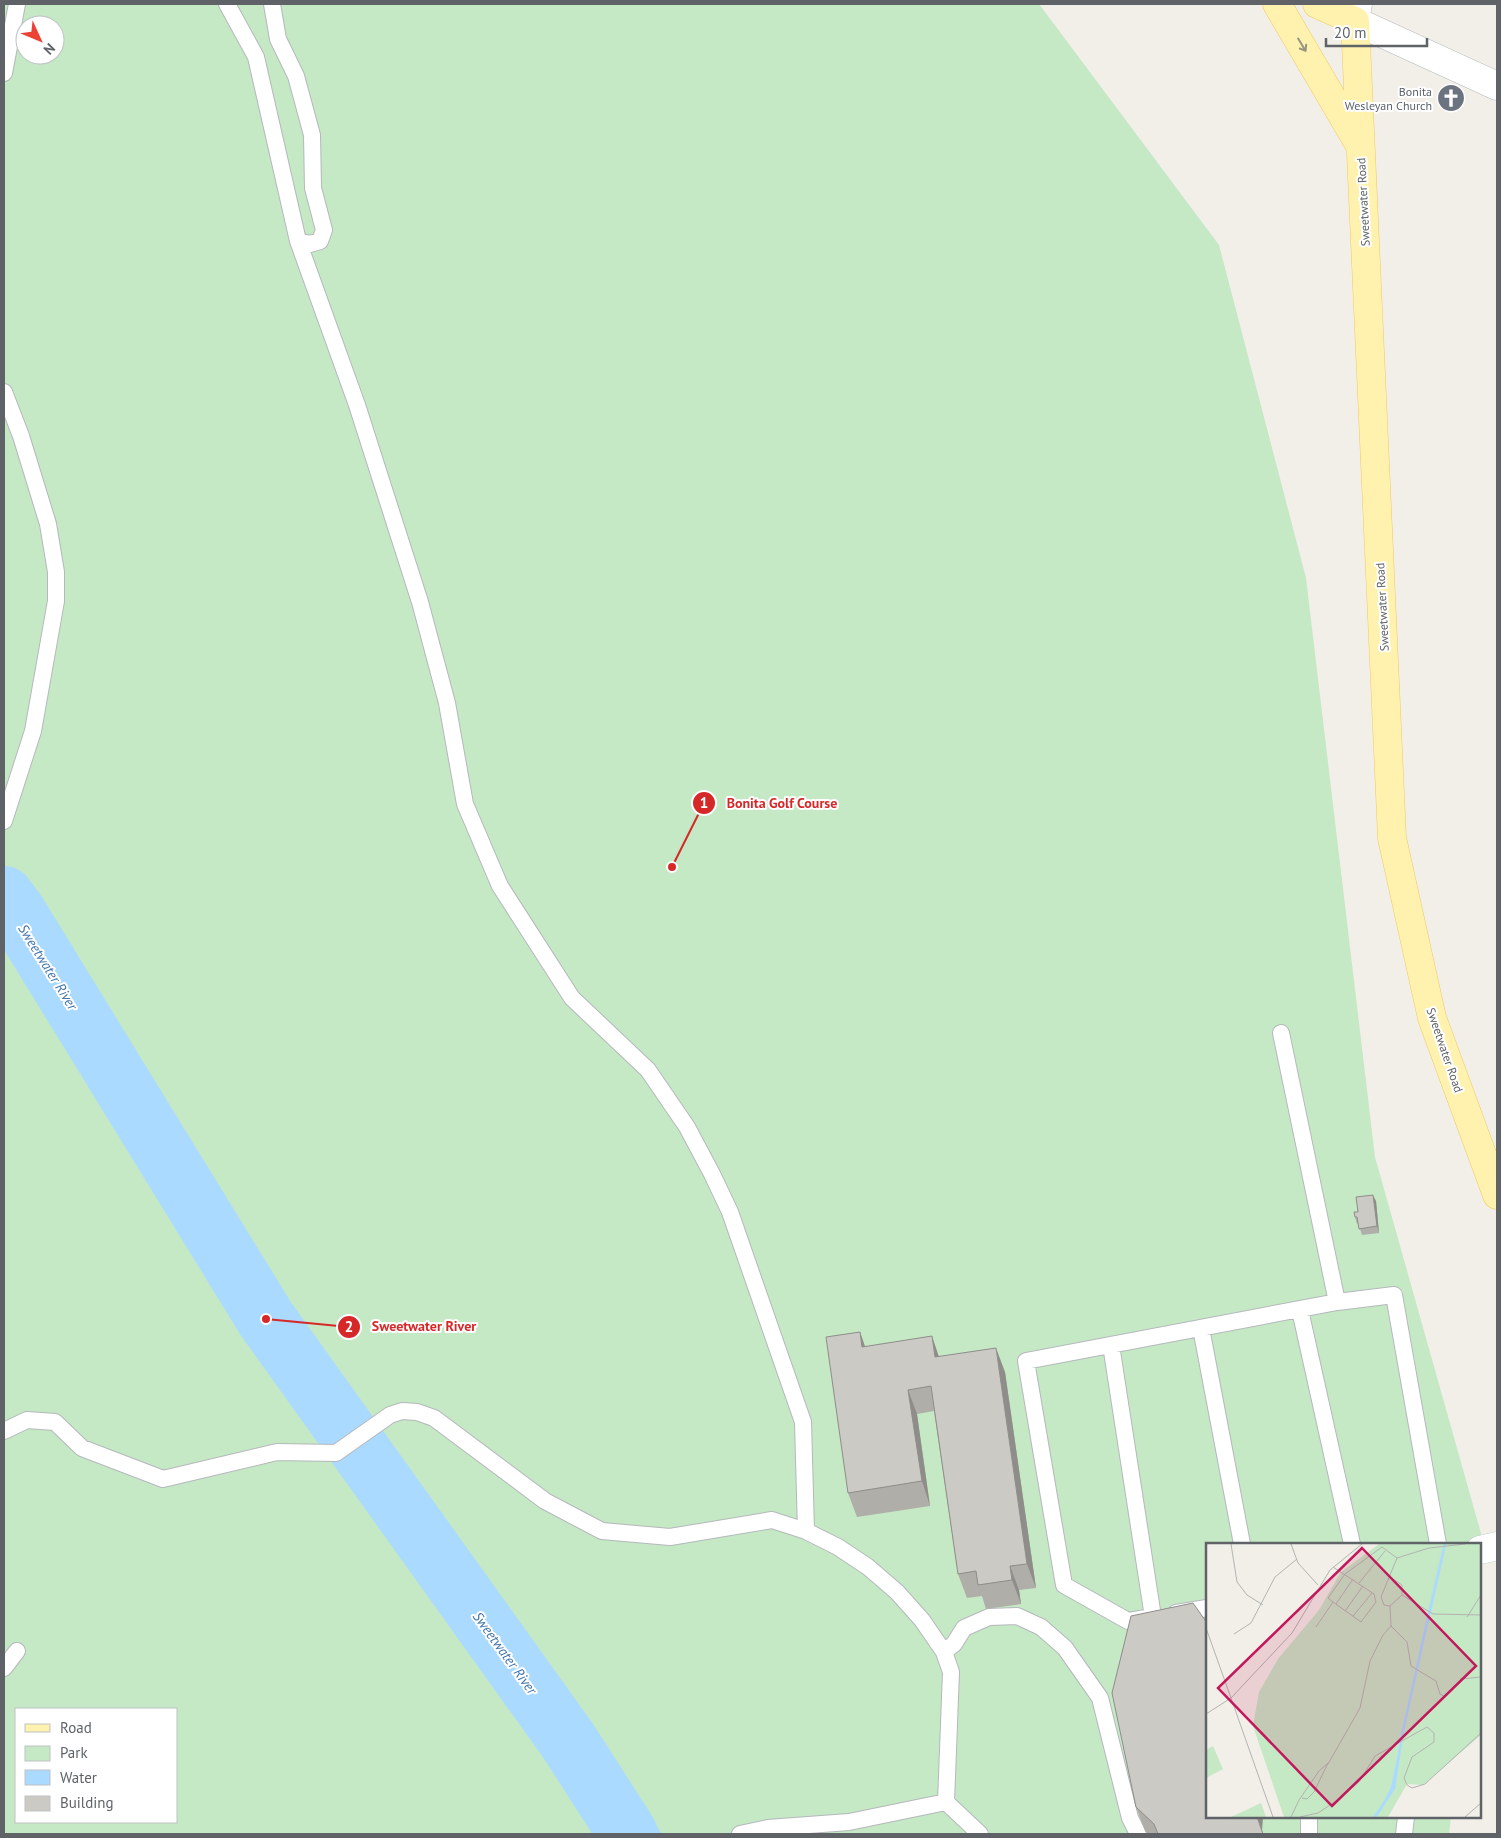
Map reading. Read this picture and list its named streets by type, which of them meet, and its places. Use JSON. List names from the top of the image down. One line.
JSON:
{"streets":{"main road":["Sweetwater Road"]},"water":["Sweetwater River"],"places":{"church":["Bonita Wesleyan Church"],"other":["Bonita Golf Course","Sweetwater River"]},"legend":["Road","Park","Water","Building"],"scale_bar":"20 m","north":"bottom right"}
